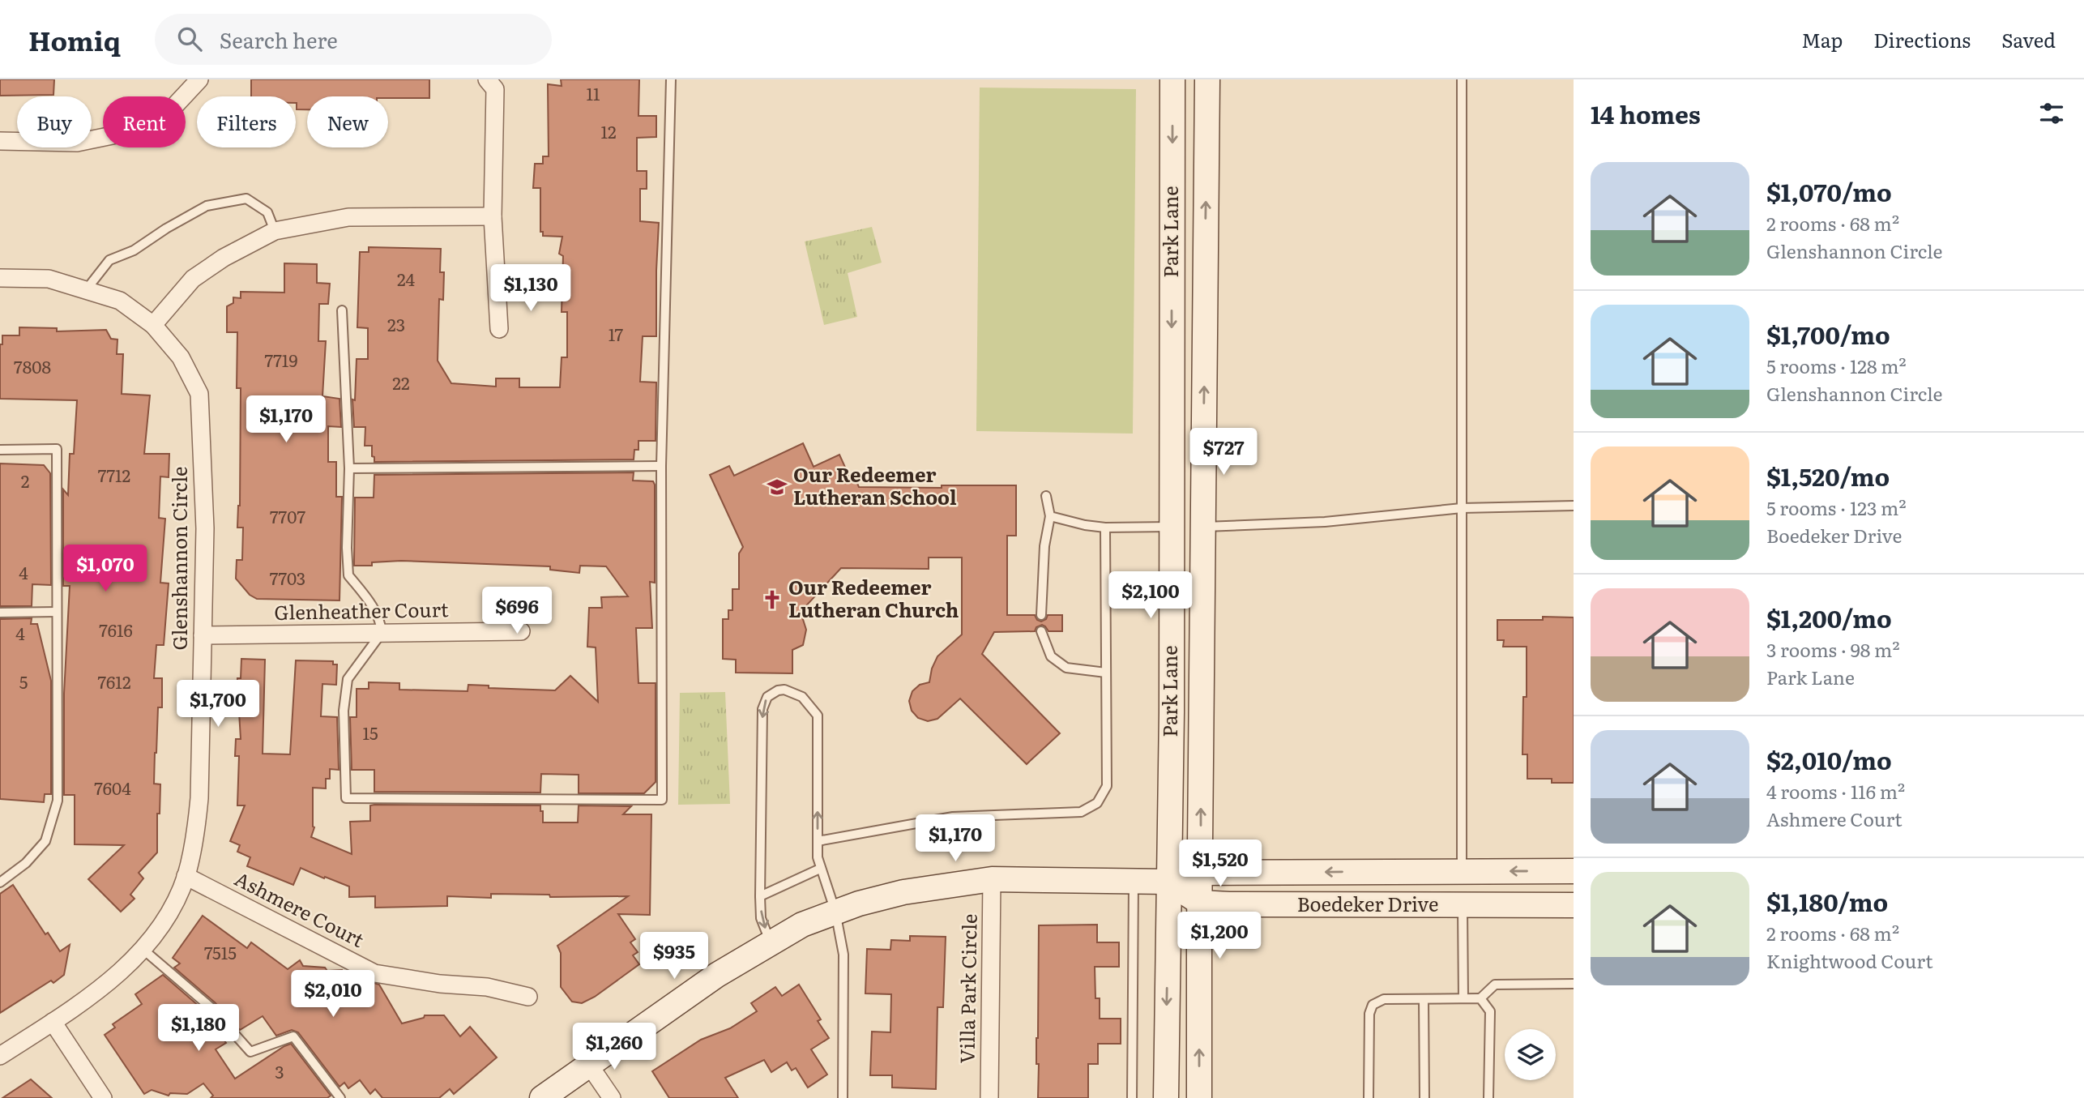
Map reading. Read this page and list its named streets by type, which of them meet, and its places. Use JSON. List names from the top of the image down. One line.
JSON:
{"streets":{"main road":["Park Lane","Boedeker Drive"],"street":["Glenshannon Circle","Glenheather Court","Ashmere Court","Villa Park Circle"]},"crossings":[["Park Lane","Boedeker Drive"],["Glenshannon Circle","Glenheather Court"],["Glenshannon Circle","Ashmere Court"],["Boedeker Drive","Villa Park Circle"]],"places":{"school or university":["Our Redeemer Lutheran School"],"church":["Our Redeemer Lutheran Church"]},"house_numbers":["11","12","24","23","17","7719","7808","22","7712","2","7707","4","7703","7616","4","5","7612","15","7604","7515","3"],"page":{"header":"Homiq","search":"Search here","nav":["Map","Directions","Saved"],"heading":"14 homes","chip":["Buy","Rent","Filters","New"],"list":[{"name":"$1,070/mo","note":"2 rooms · 68 m² · Glenshannon Circle"},{"name":"$1,700/mo","note":"5 rooms · 128 m² · Glenshannon Circle"},{"name":"$1,520/mo","note":"5 rooms · 123 m² · Boedeker Drive"},{"name":"$1,200/mo","note":"3 rooms · 98 m² · Park Lane"},{"name":"$2,010/mo","note":"4 rooms · 116 m² · Ashmere Court"},{"name":"$1,180/mo","note":"2 rooms · 68 m² · Knightwood Court"}],"price":["$1,130","$1,170","$727","$1,070","$2,100","$696","$1,700","$1,170","$1,520","$1,200","$935","$2,010","$1,180","$1,260"]}}
